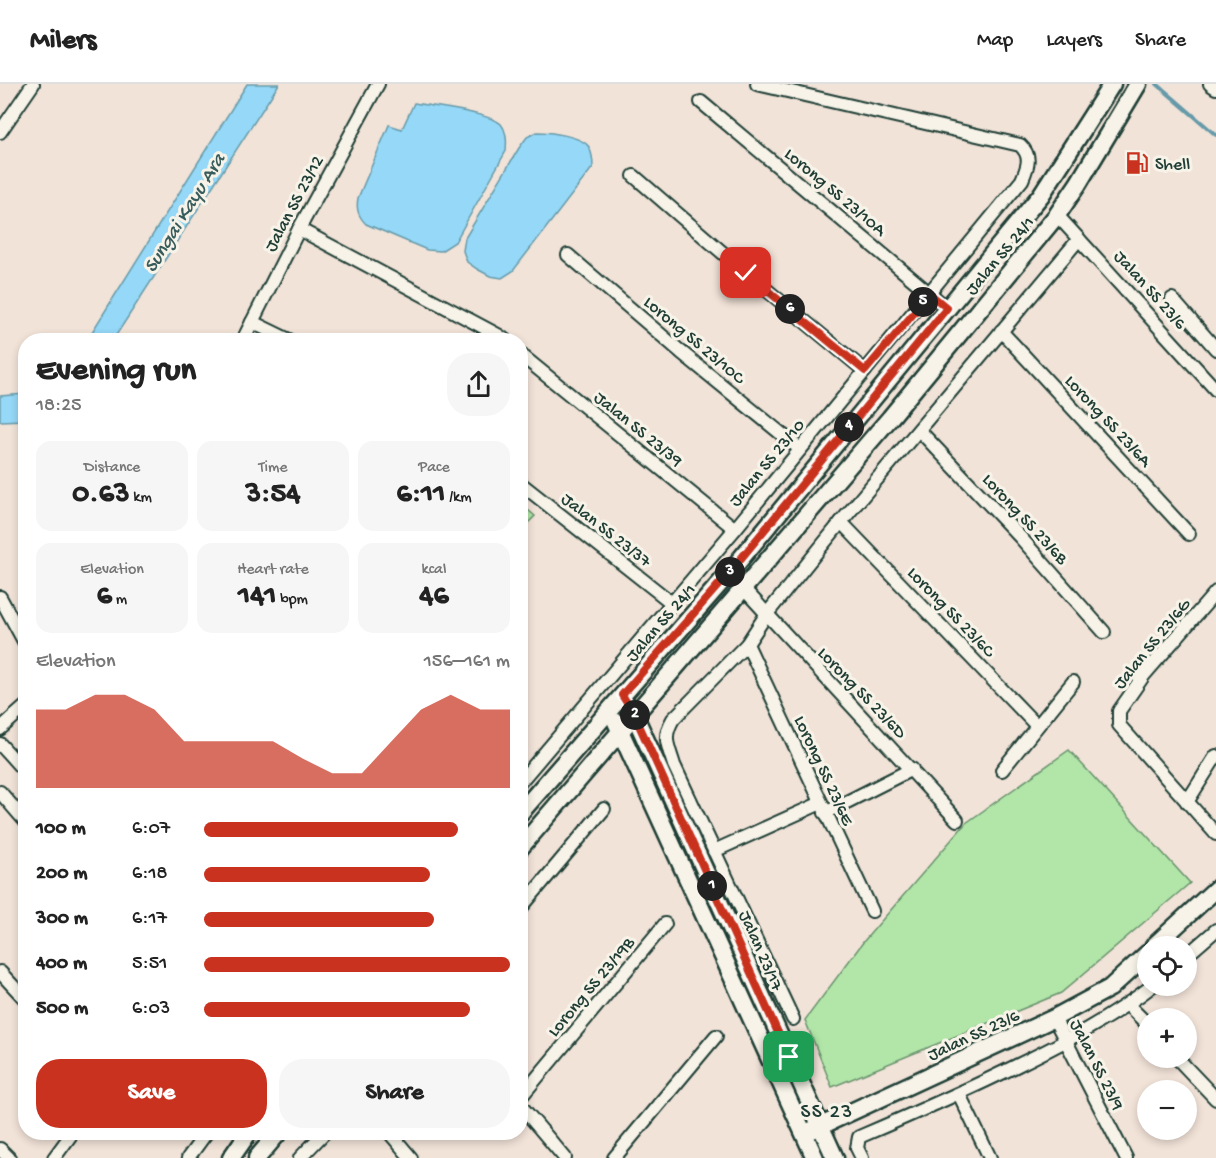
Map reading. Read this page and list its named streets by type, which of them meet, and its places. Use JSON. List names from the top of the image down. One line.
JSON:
{"streets":{"main road":["Jalan SS 24/1","Jalan SS 23/6","Jalan 23/17"],"street":["Lorong SS 23/10A","Jalan SS 23/12","Lorong SS 23/10C","Lorong SS 23/6A","Jalan SS 23/39","Jalan SS 23/10","Lorong SS 23/6B","Jalan SS 23/37","Lorong SS 23/6C","Jalan SS 23/6G","Lorong SS 23/6D","Lorong SS 23/6E","Lorong SS 23/19B","Jalan SS 23/9"]},"crossings":[["Lorong SS 23/10A","Jalan SS 24/1"],["Lorong SS 23/10A","Jalan SS 23/10"],["Jalan SS 24/1","Jalan SS 23/6"],["Jalan SS 24/1","Lorong SS 23/6D"],["Jalan SS 24/1","Jalan 23/17"],["Jalan SS 23/6","Jalan 23/17"],["Jalan SS 23/6","Jalan SS 23/9"],["Lorong SS 23/10C","Jalan SS 23/10"],["Jalan SS 23/39","Jalan SS 23/10"],["Jalan SS 23/10","Jalan SS 23/37"]],"districts":["SS 23"],"water":["Sungai Kayu Ara"],"places":{"fuel station":["Shell"]},"page":{"header":"Milers","nav":["Map","Layers","Share"],"pins":["5","6","4","3","2","1"],"heading":["Evening run","18:25"],"stats":[["Distance","0.63 km"],["Time","3:54"],["Pace","6:11 /km"],["Elevation","6 m"],["Heart rate","141 bpm"],["kcal","46"]],"chart":["Elevation","156–161 m"],"list":[{"name":"100 m","note":"6:07"},{"name":"200 m","note":"6:18"},{"name":"300 m","note":"6:17"},{"name":"400 m","note":"5:51"},{"name":"500 m","note":"6:03"}],"map_buttons":["+","−"],"buttons":["Save","Share"]}}
